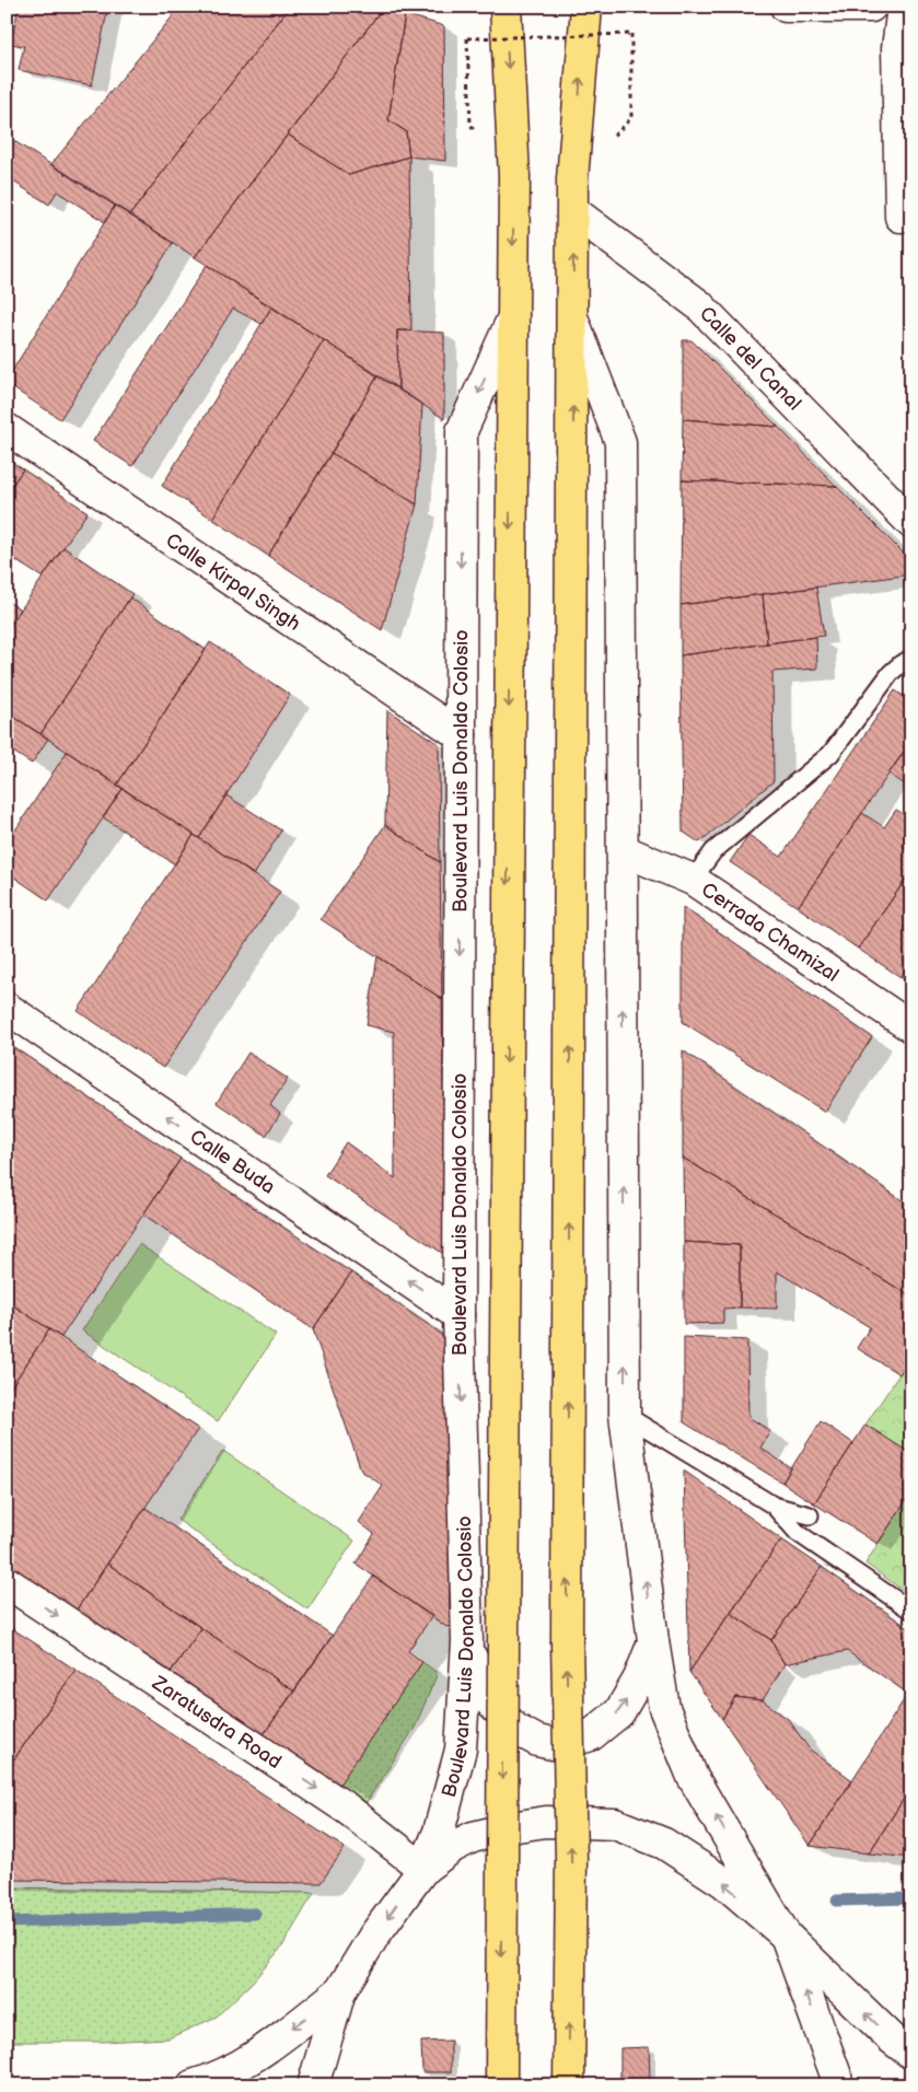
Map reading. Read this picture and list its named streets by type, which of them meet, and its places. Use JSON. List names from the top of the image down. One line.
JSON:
{"streets":{"main road":["Calle del Canal","Calle Kirpal Singh","Boulevard Luis Donaldo Colosio","Cerrada Chamizal","Calle Buda","Zaratusdra Road"]},"crossings":[["Calle Kirpal Singh","Boulevard Luis Donaldo Colosio"],["Boulevard Luis Donaldo Colosio","Calle Buda"],["Boulevard Luis Donaldo Colosio","Zaratusdra Road"]],"one_way":["Calle Buda","Zaratusdra Road"]}
